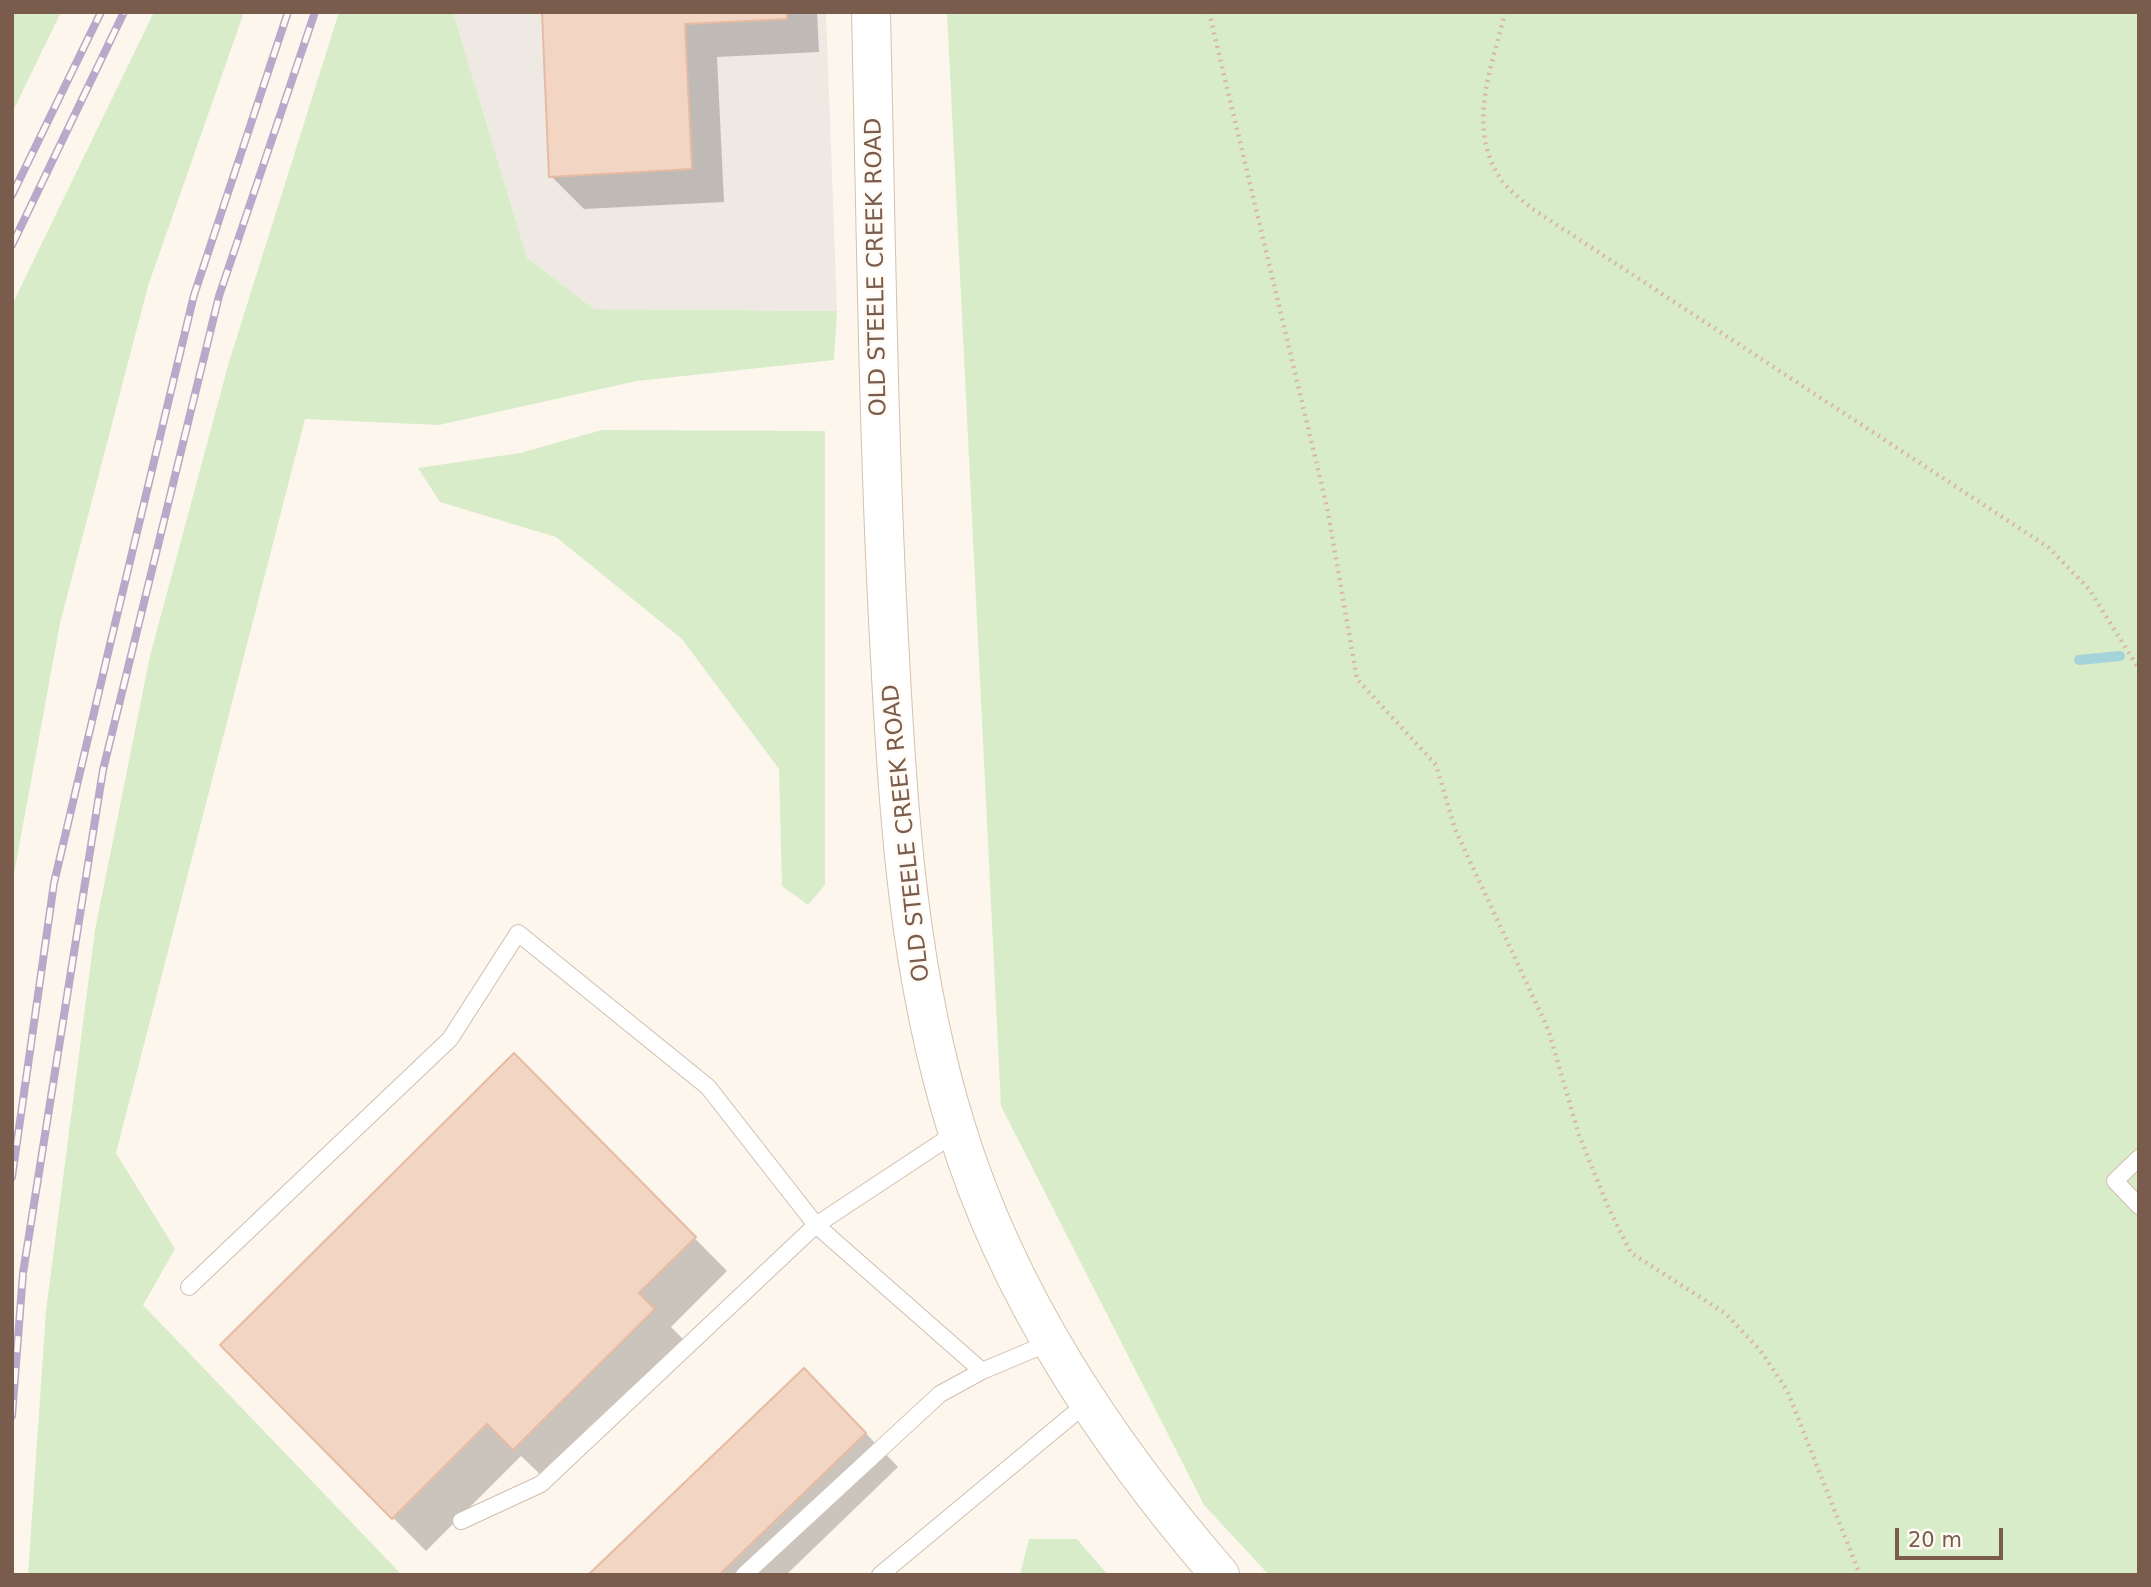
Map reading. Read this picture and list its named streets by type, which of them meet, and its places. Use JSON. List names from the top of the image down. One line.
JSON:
{"streets":{"main road":["OLD STEELE CREEK ROAD"]},"scale_bar":"20 m"}
